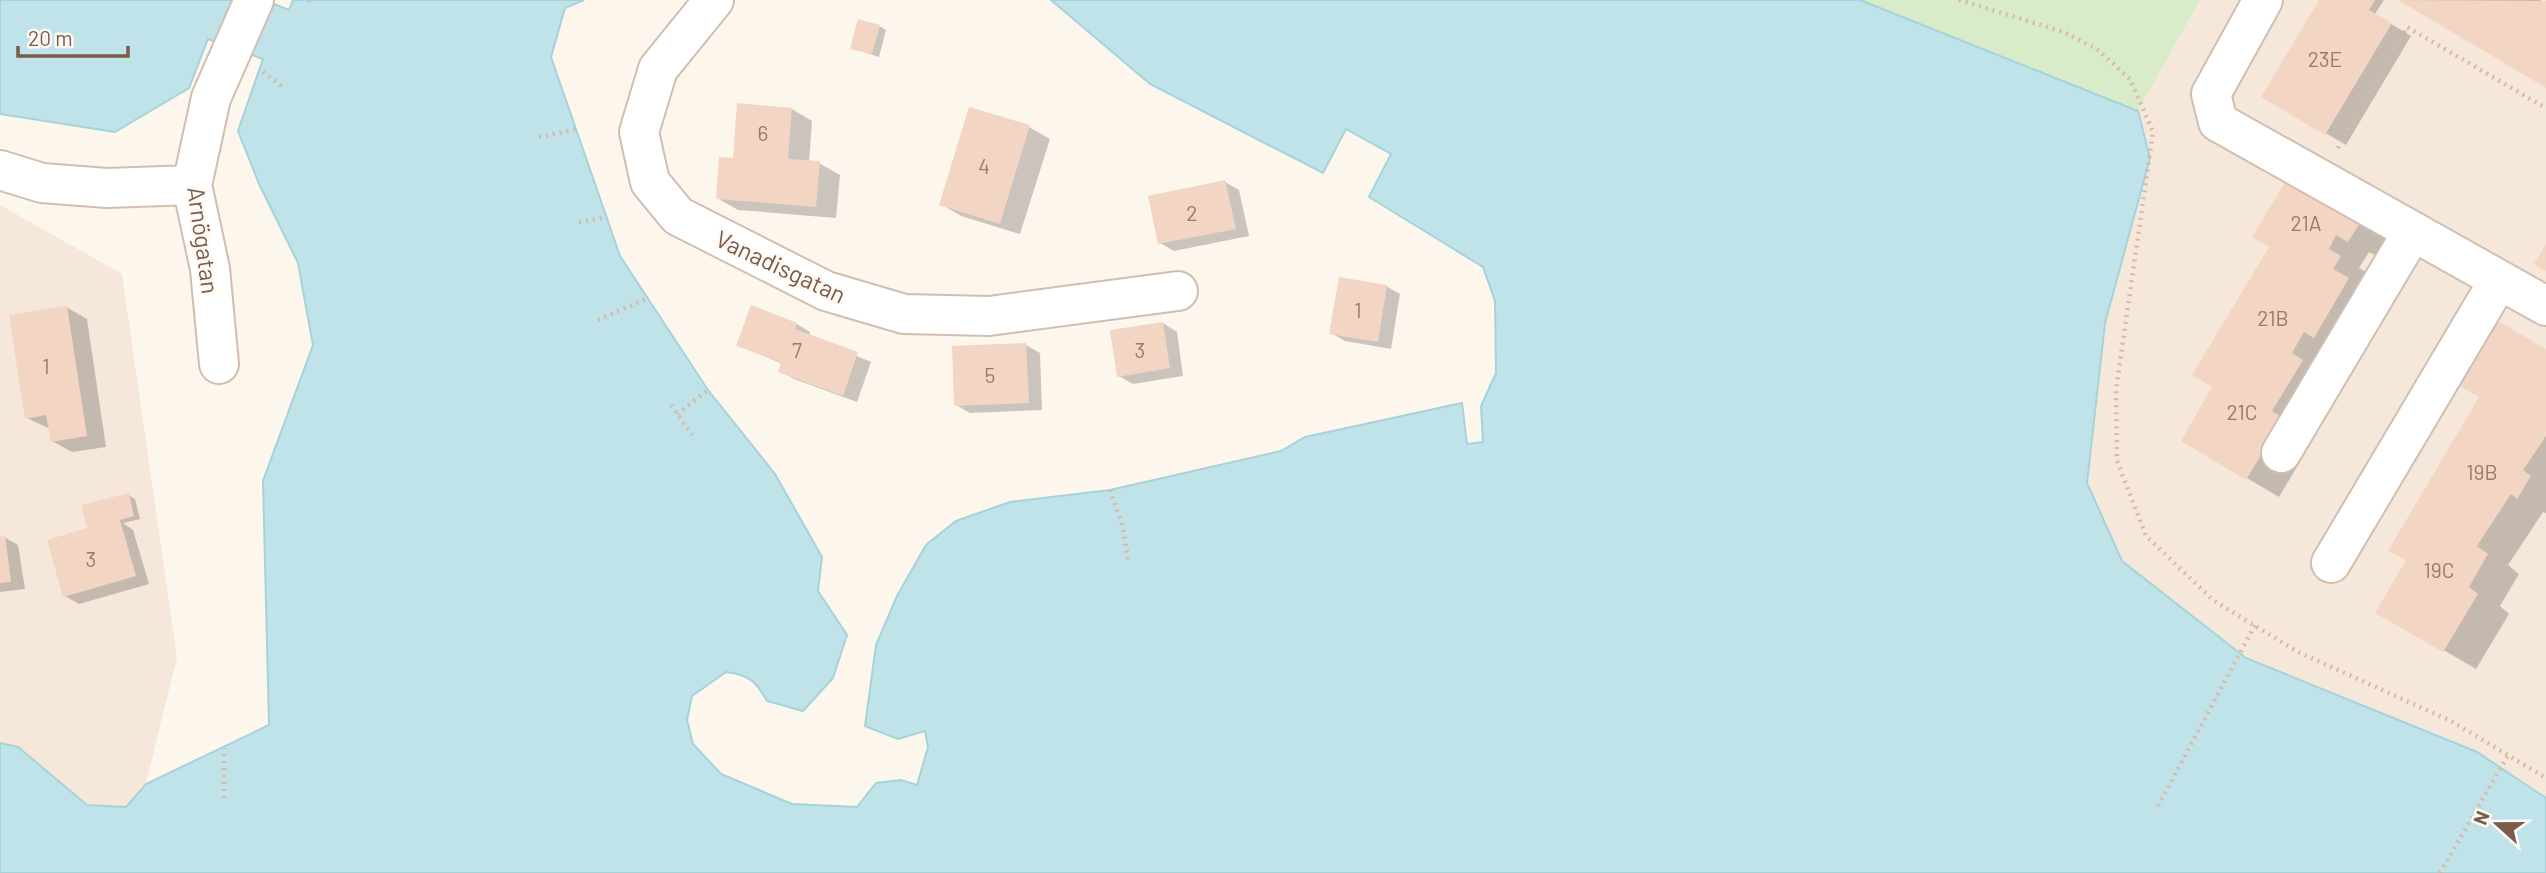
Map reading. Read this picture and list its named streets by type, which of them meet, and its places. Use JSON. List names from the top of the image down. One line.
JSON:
{"streets":{"street":["Arnögatan","Vanadisgatan"]},"house_numbers":["23E","6","4","2","21A","1","21B","7","3","1","5","21C","19B","3","19C"],"scale_bar":"20 m","north":"left"}
